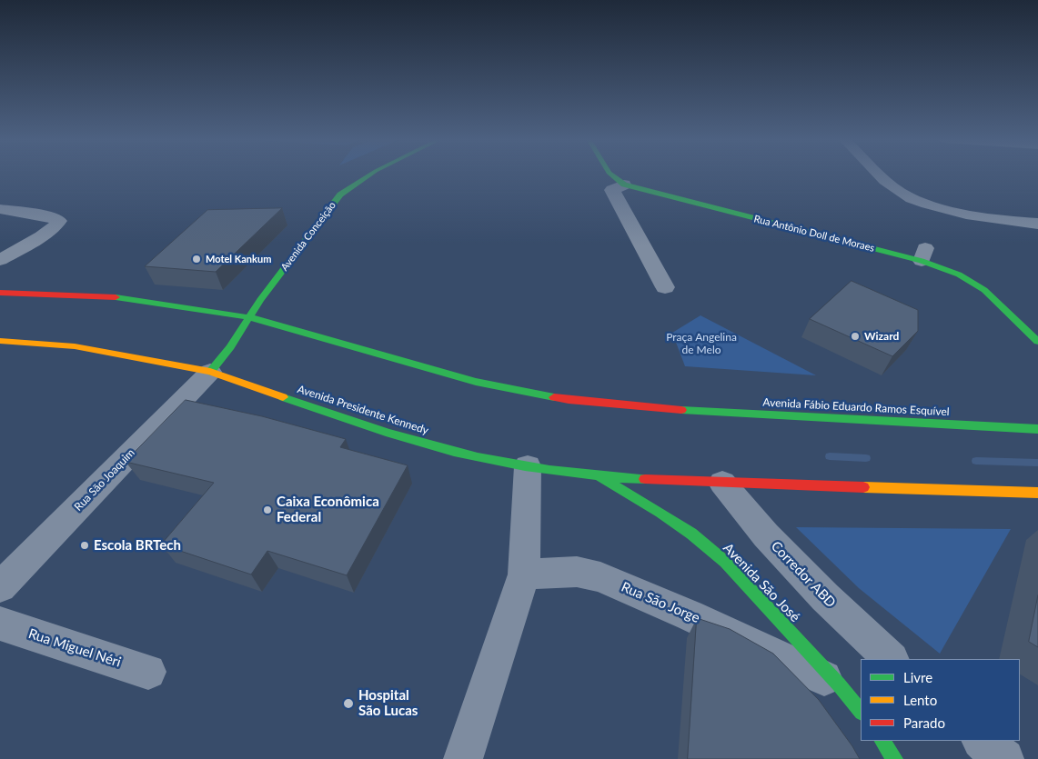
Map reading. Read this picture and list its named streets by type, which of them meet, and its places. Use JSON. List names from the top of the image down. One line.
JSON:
{"streets":{"main road":["Rua Antônio Doll de Moraes","Avenida Conceição","Avenida Fábio Eduardo Ramos Esquível","Avenida Presidente Kennedy","Avenida São José"],"street":["Rua São Joaquim","Corredor ABD","Rua São Jorge","Rua Miguel Néri"]},"crossings":[["Avenida Conceição","Avenida Fábio Eduardo Ramos Esquível"],["Avenida Conceição","Avenida Presidente Kennedy"],["Avenida Conceição","Rua São Joaquim"],["Avenida Presidente Kennedy","Rua São Joaquim"],["Avenida Presidente Kennedy","Corredor ABD"],["Avenida Presidente Kennedy","Avenida São José"],["Avenida São José","Rua São Jorge"]],"parks":["Praça Angelina de Melo"],"places":["Motel Kankum","Wizard","Caixa Econômica Federal","Escola BRTech","Hospital São Lucas"],"legend":["Livre","Lento","Parado"]}
